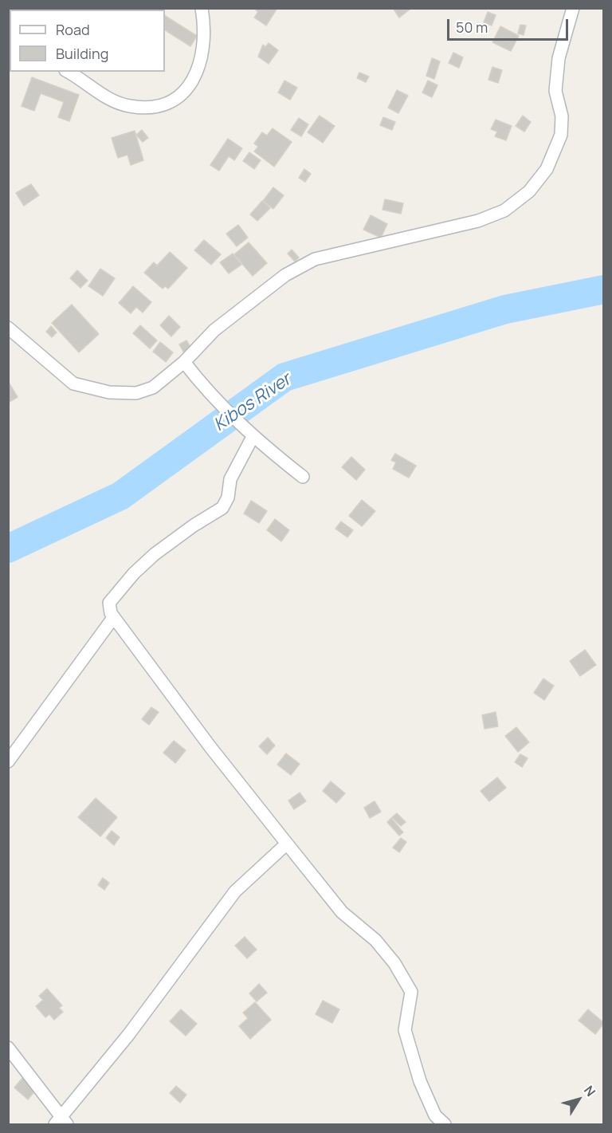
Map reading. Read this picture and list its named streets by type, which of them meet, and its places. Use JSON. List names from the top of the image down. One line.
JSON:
{"water":["Kibos River"],"legend":["Road","Building"],"scale_bar":"50 m","north":"top right"}
